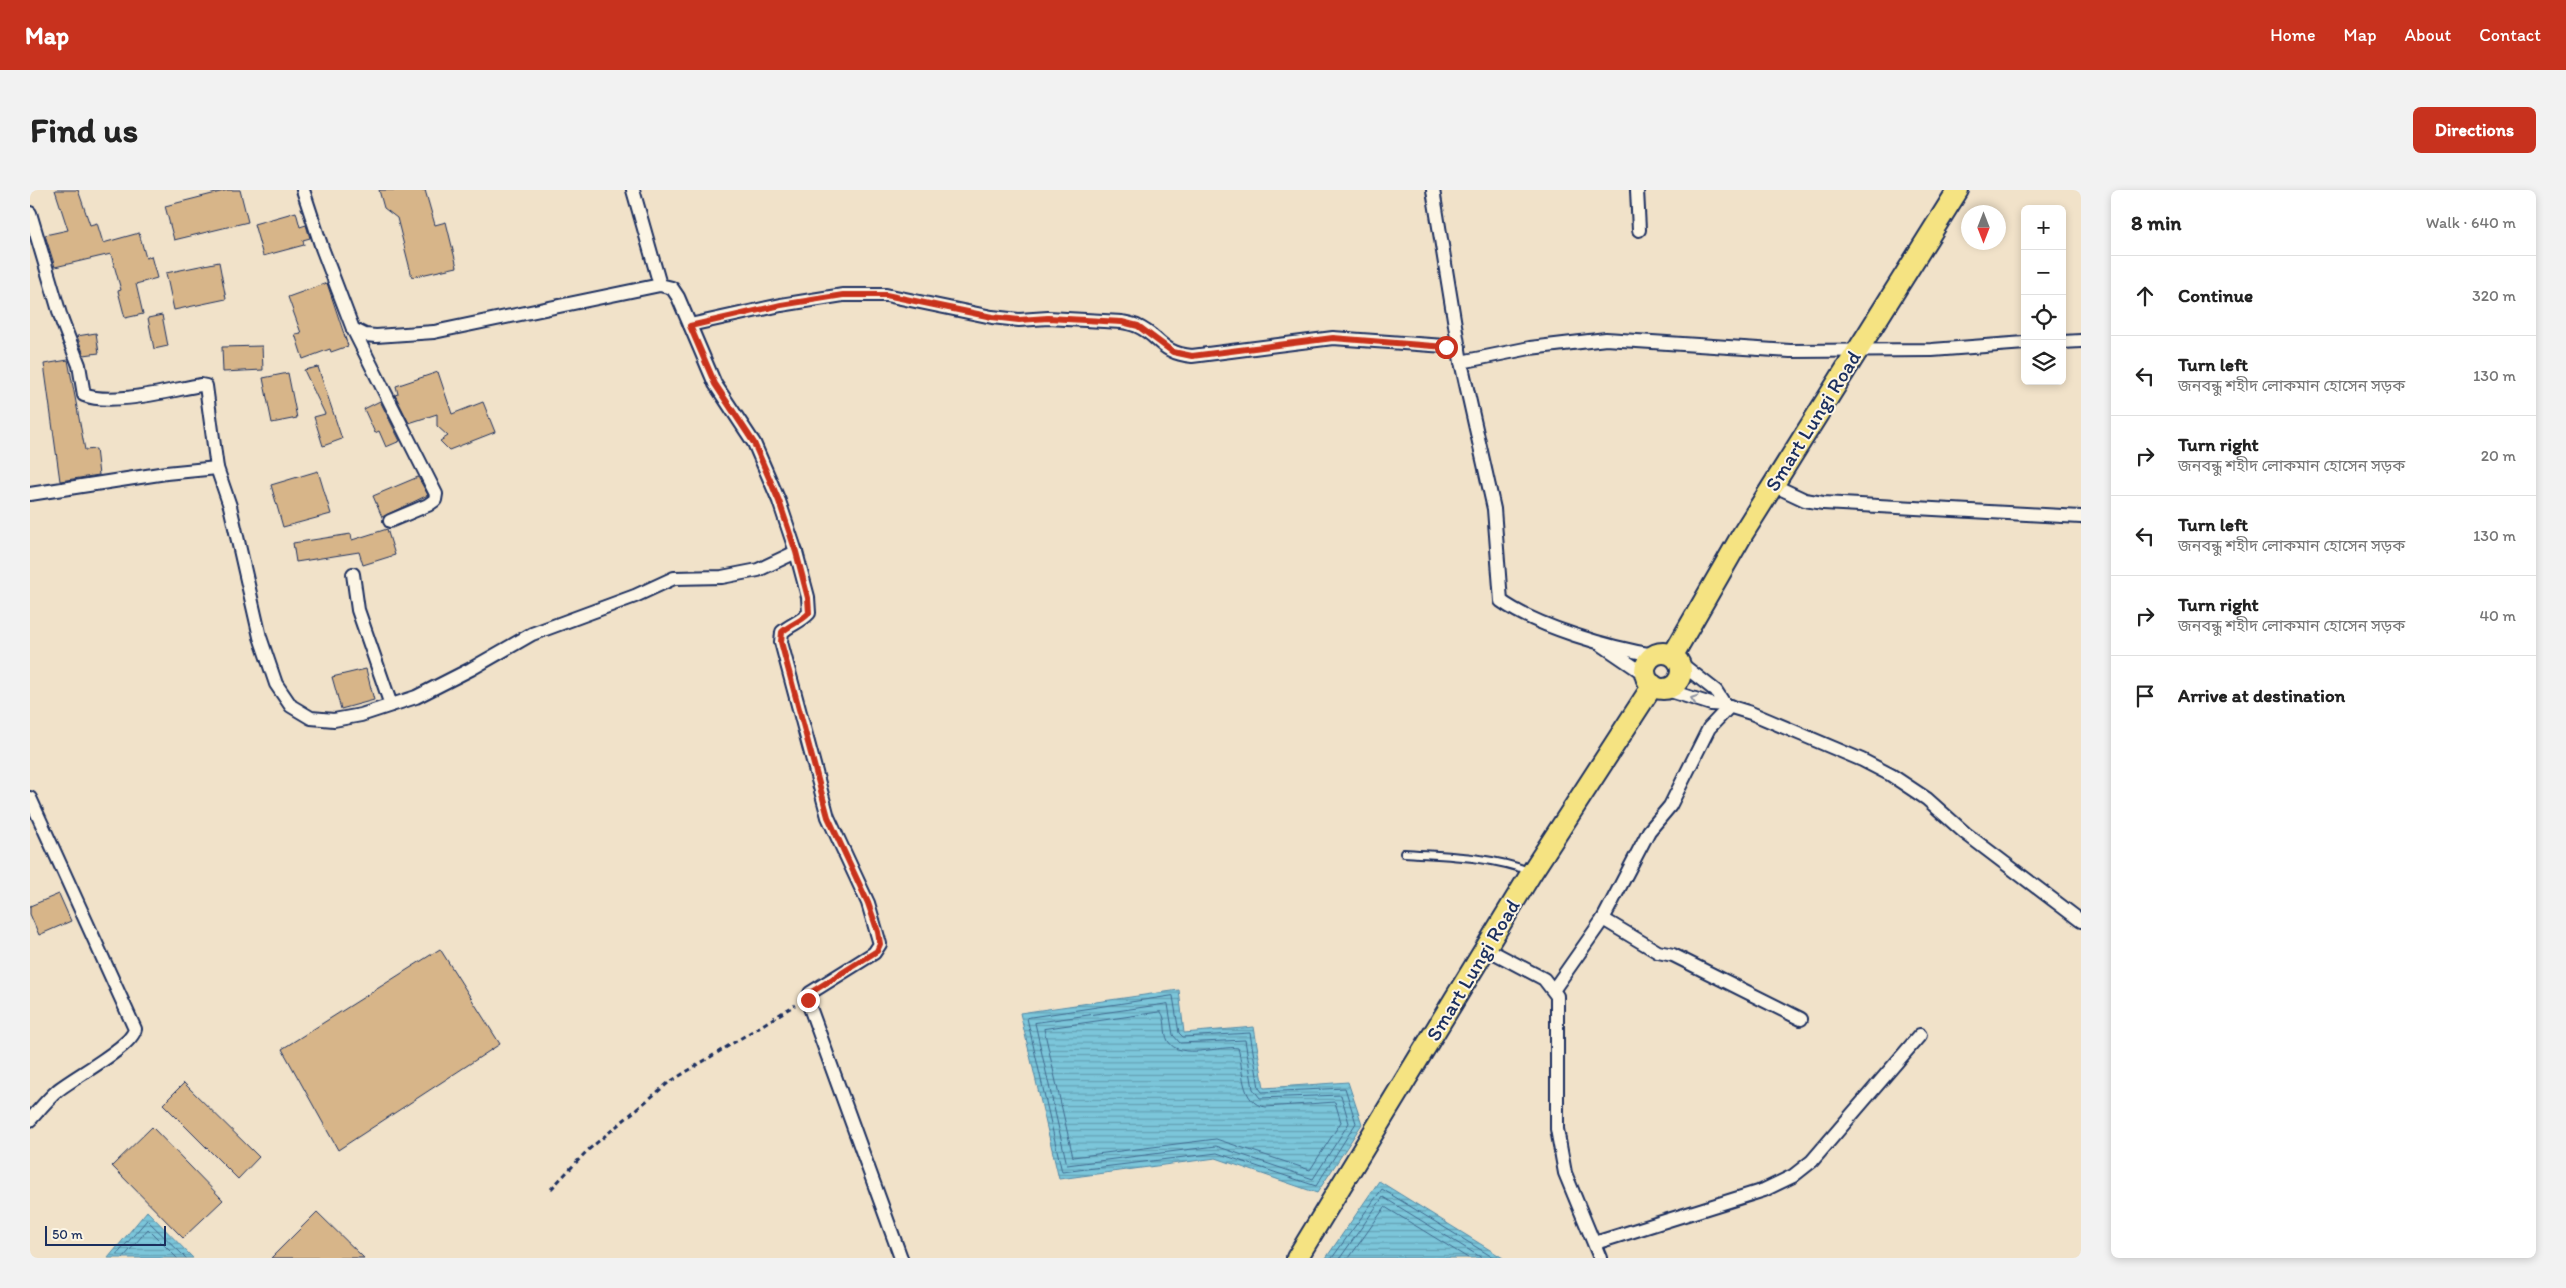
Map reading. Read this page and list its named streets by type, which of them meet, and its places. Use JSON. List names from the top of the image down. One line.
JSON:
{"streets":{"main road":["Smart Lungi Road"]},"scale_bar":"50 m","north":"bottom","page":{"header":"Map","nav":["Home","Map","About","Contact"],"buttons":"Directions","title":"Find us","heading":["8 min","Walk · 640 m"],"map_buttons":["+","−"],"list":[["Continue","320 m"],["Turn left","জনবন্ধু শহীদ লোকমান হোসেন সড়ক","130 m"],["Turn right","জনবন্ধু শহীদ লোকমান হোসেন সড়ক","20 m"],["Turn left","জনবন্ধু শহীদ লোকমান হোসেন সড়ক","130 m"],["Turn right","জনবন্ধু শহীদ লোকমান হোসেন সড়ক","40 m"],"Arrive at destination"],"scale":"50 m"}}
